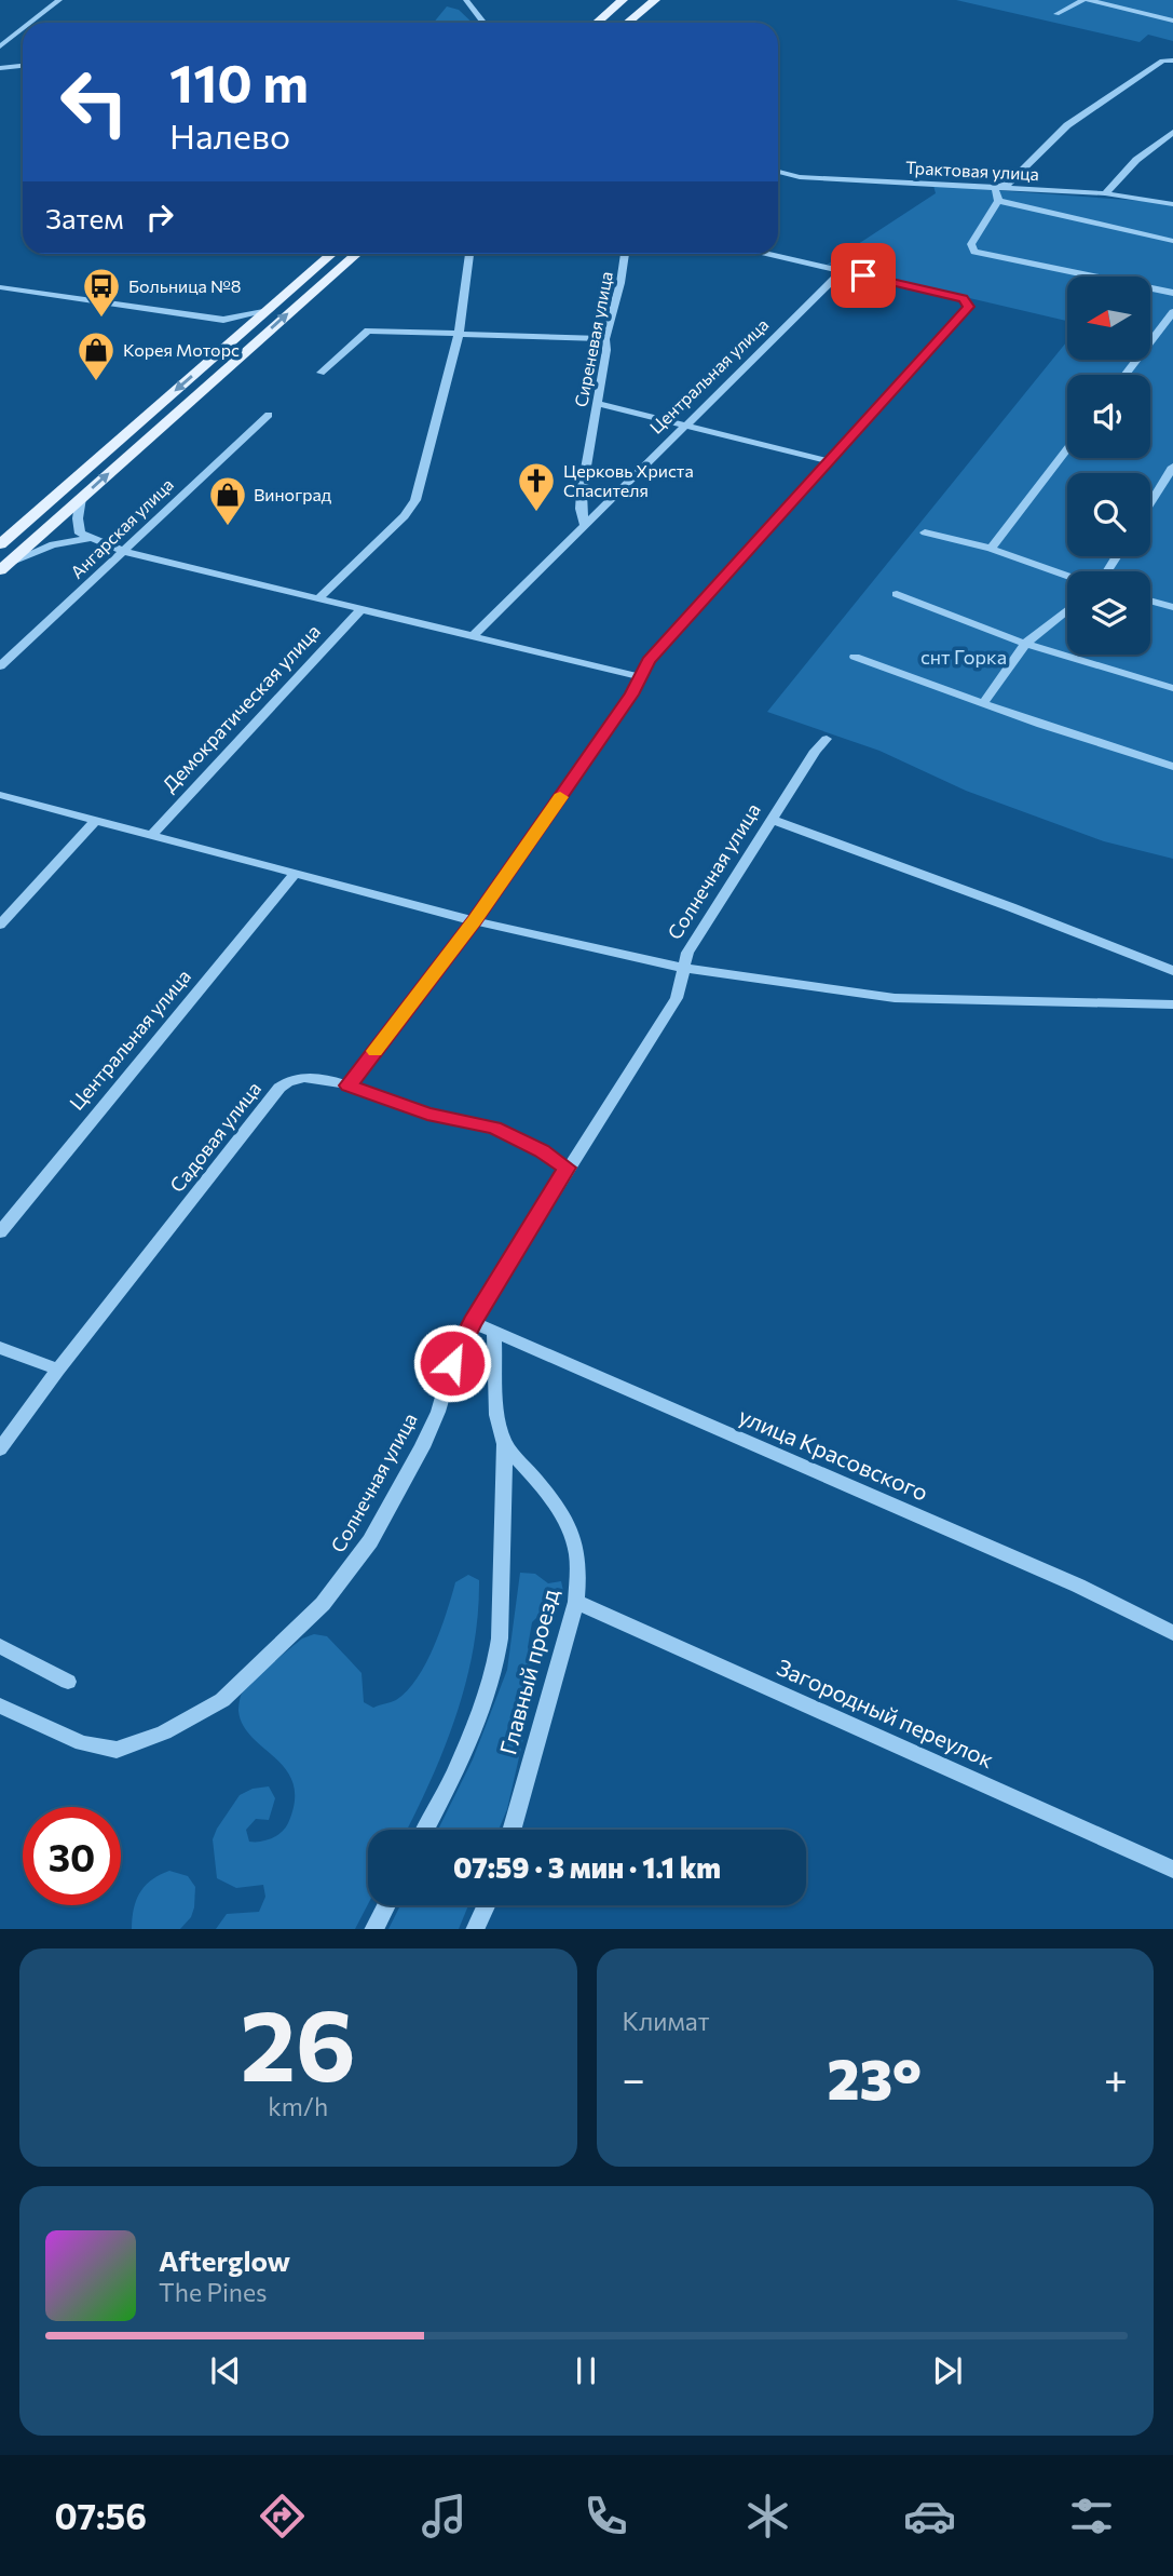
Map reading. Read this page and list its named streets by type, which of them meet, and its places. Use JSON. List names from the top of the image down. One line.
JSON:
{"streets":{"street":["Трактовая улица","Сиреневая улица","Центральная улица","Ангарская улица","Демократическая улица","Солнечная улица","Садовая улица","улица Красовского","Главный проезд","Загородный переулок"]},"crossings":[["Сиреневая улица","Центральная улица"],["Солнечная улица","Садовая улица"],["Солнечная улица","улица Красовского"],["Главный проезд","Загородный переулок"]],"parks":["снт Горка"],"places":{"bus stop":["Больница №8"],"shop":["Корея Моторс","Виноград"],"church":["Церковь Христа Спасителя"]},"north":"left","page":{"turn":["110 m","Налево"],"then":"Затем","limit":"30","trip":"07:59 · 3 мин · 1.1 km","tile":[["26","km/h"],"Климат"],"heat":["−","23°","+"],"song":["Afterglow","The Pines"],"tabs":"07:56"}}
